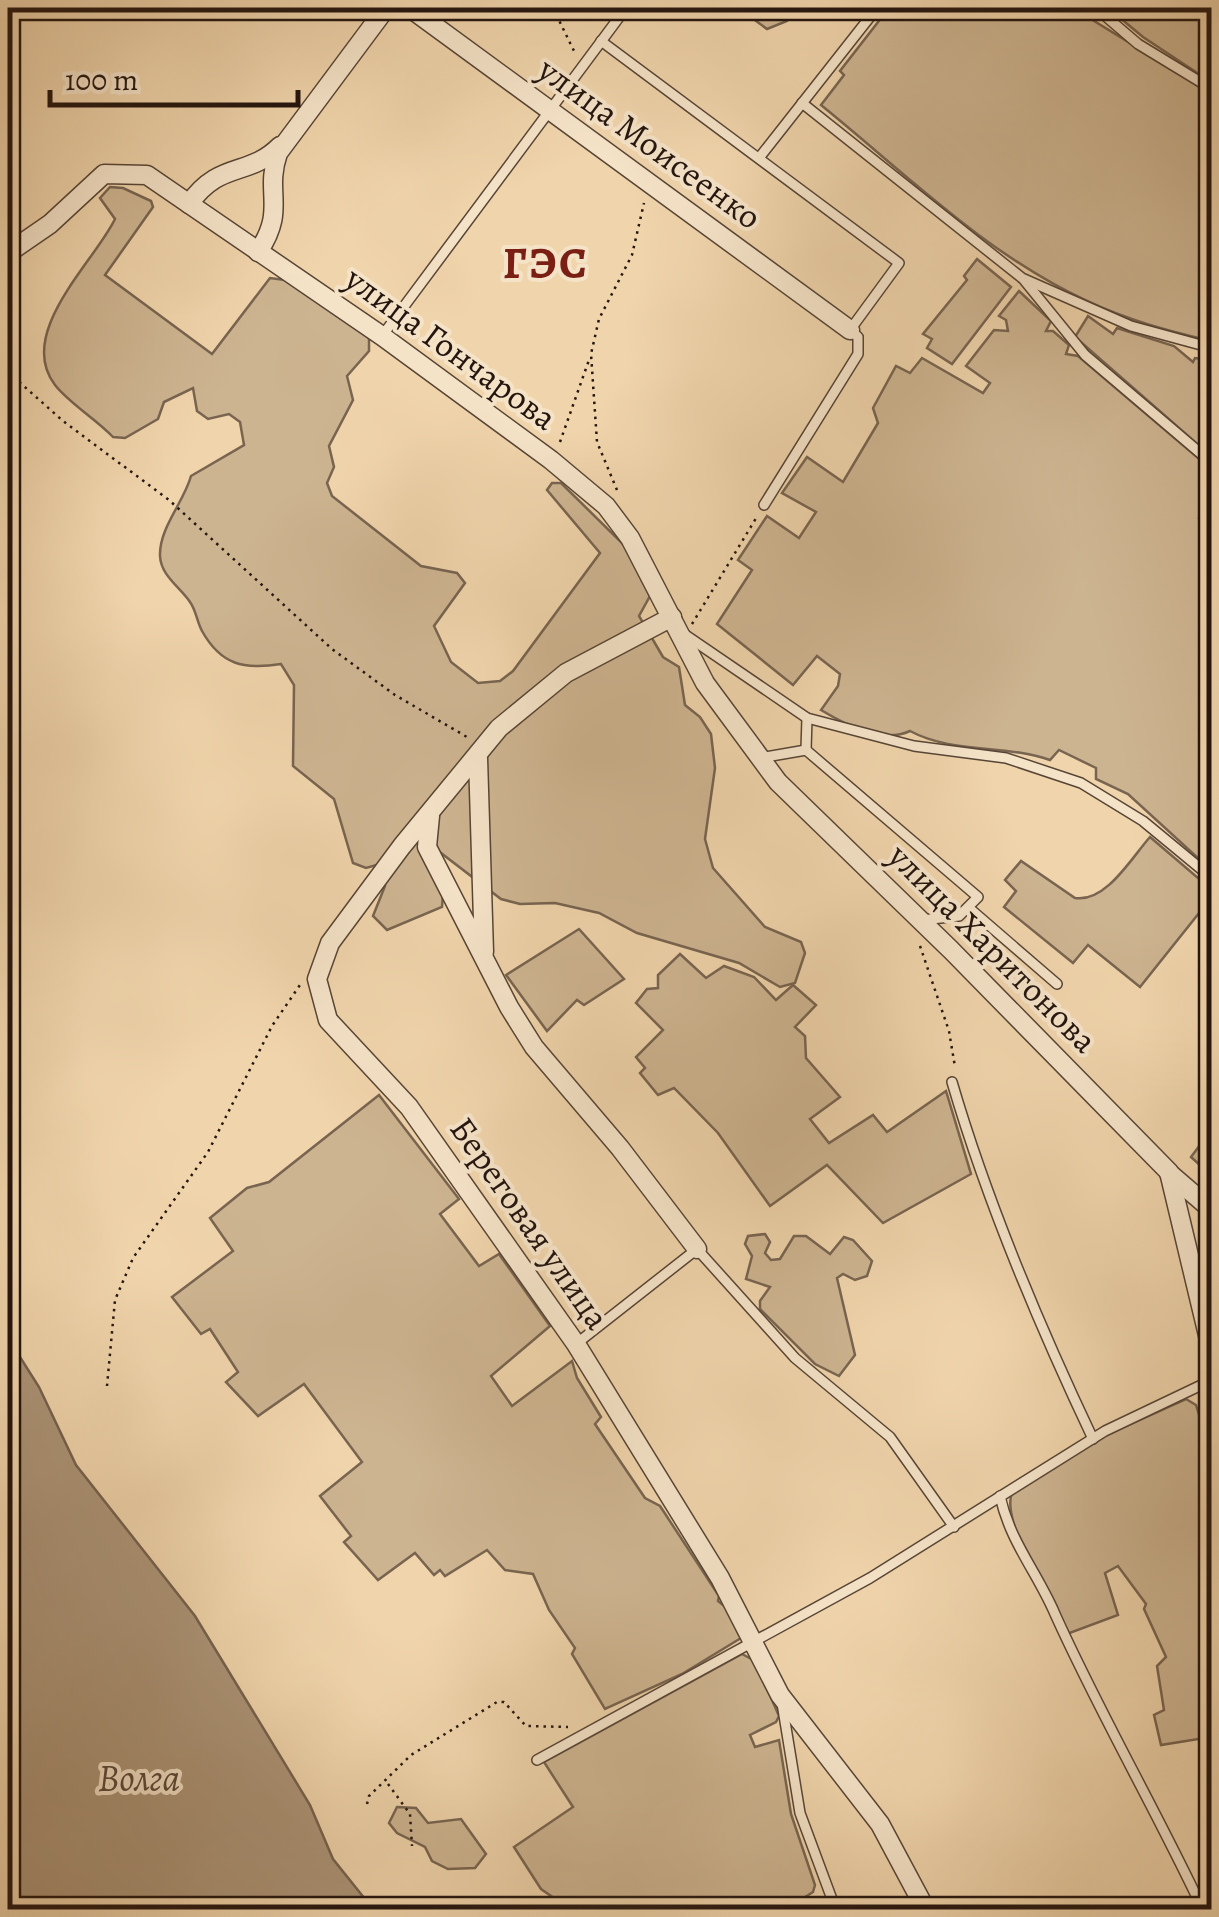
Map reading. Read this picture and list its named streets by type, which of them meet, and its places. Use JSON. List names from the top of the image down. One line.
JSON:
{"streets":{"street":["улица Моисеенко","улица Гончарова","улица Харитонова","Береговая улица"]},"crossings":[["улица Гончарова","улица Харитонова"]],"districts":["ГЭС"],"water":["Волга"],"scale_bar":"100 m"}
